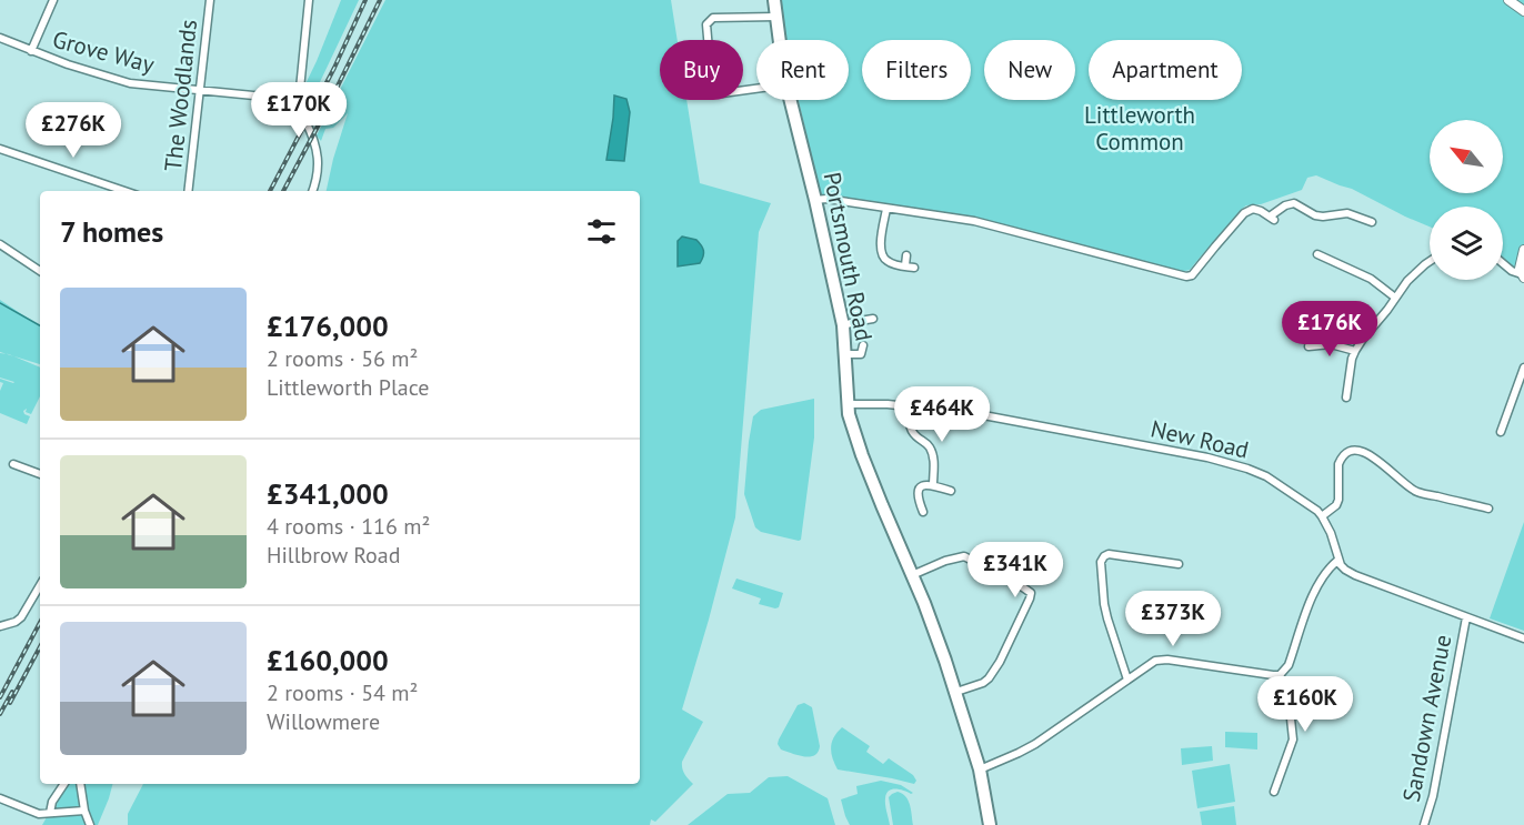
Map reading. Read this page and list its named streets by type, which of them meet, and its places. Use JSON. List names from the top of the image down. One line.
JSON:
{"streets":{"main road":["Portsmouth Road"],"street":["Grove Way","The Woodlands","New Road","Sandown Avenue"]},"crossings":[["Grove Way","The Woodlands"],["Portsmouth Road","New Road"]],"parks":["Littleworth Common"],"north":"top left","page":{"chip":["Buy","Rent","Filters","New","Apartment"],"price":["£170K","£276K","£176K","£464K","£341K","£373K","£160K"],"heading":"7 homes","list":[{"name":"£176,000","note":"2 rooms · 56 m² · Littleworth Place"},{"name":"£341,000","note":"4 rooms · 116 m² · Hillbrow Road"},{"name":"£160,000","note":"2 rooms · 54 m² · Willowmere"}]}}
